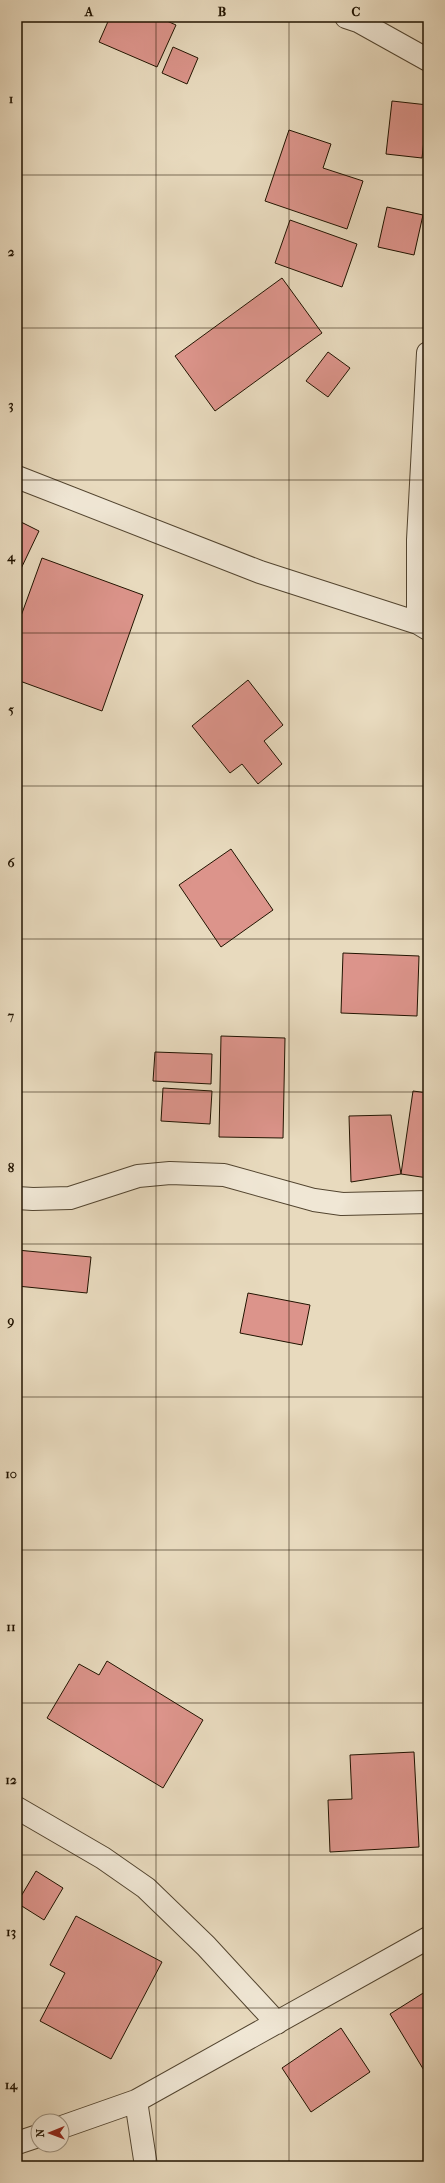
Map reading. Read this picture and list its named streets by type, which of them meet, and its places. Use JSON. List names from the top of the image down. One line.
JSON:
{"north":"left","grid":{"columns":["A","B","C"],"rows":["1","2","3","4","5","6","7","8","9","10","11","12","13","14"]}}
